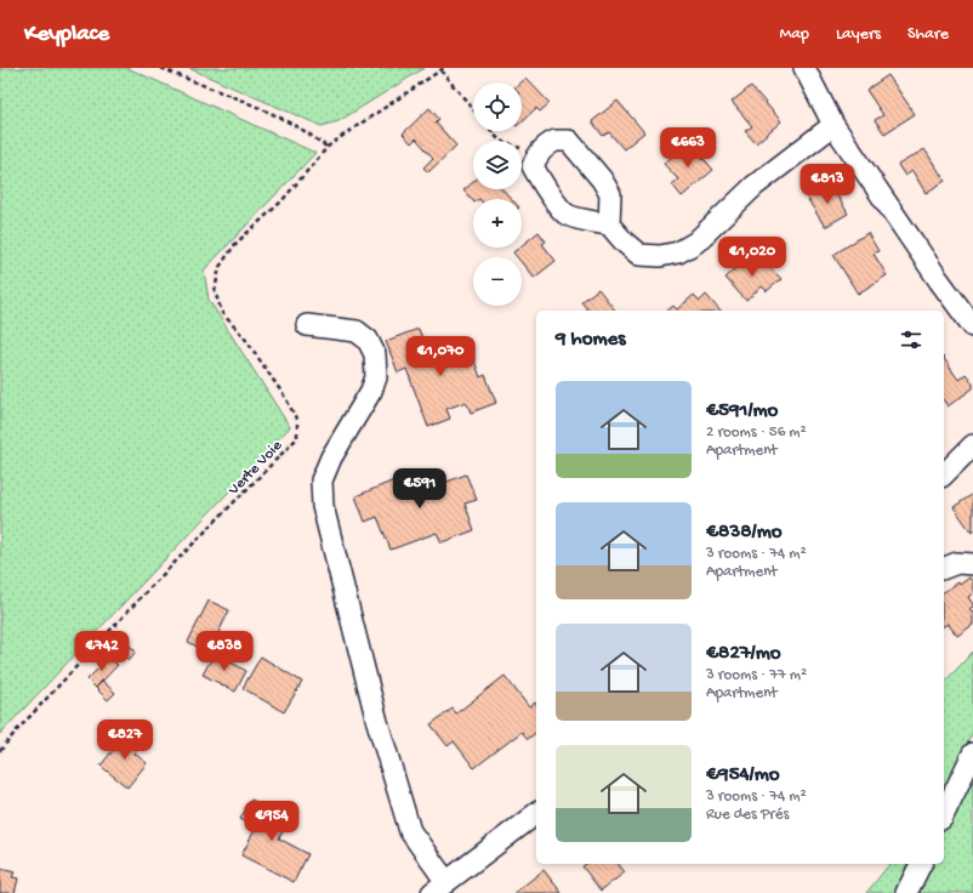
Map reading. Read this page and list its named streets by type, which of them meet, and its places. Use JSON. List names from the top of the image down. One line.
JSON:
{"streets":{"path":["Verte Voie"]},"page":{"header":"Keyplace","nav":["Map","Layers","Share"],"map_buttons":["+","−"],"price":["€663","€813","€1,020","€1,070","€591","€742","€838","€827","€954"],"heading":"9 homes","list":[{"name":"€591/mo","note":"2 rooms · 56 m² · Apartment"},{"name":"€838/mo","note":"3 rooms · 74 m² · Apartment"},{"name":"€827/mo","note":"3 rooms · 77 m² · Apartment"},{"name":"€954/mo","note":"3 rooms · 74 m² · Rue des Prés"}]}}
